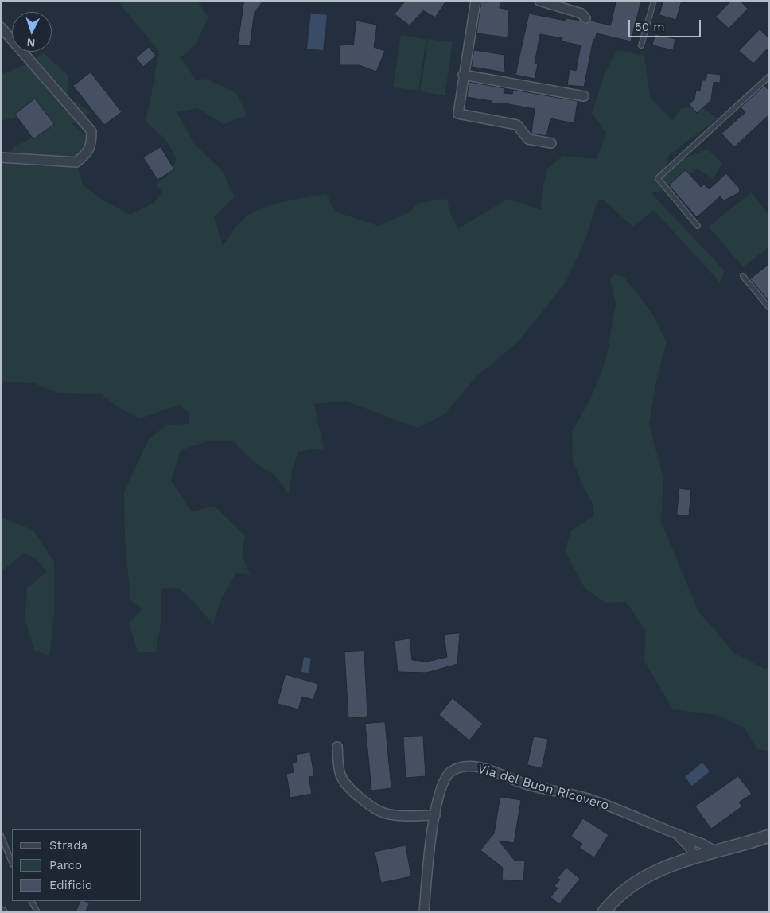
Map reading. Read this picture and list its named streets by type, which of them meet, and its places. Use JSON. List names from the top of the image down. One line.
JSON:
{"streets":{"street":["Via del Buon Ricovero"]},"legend":["Strada","Parco","Edificio"],"scale_bar":"50 m","north":"bottom"}
